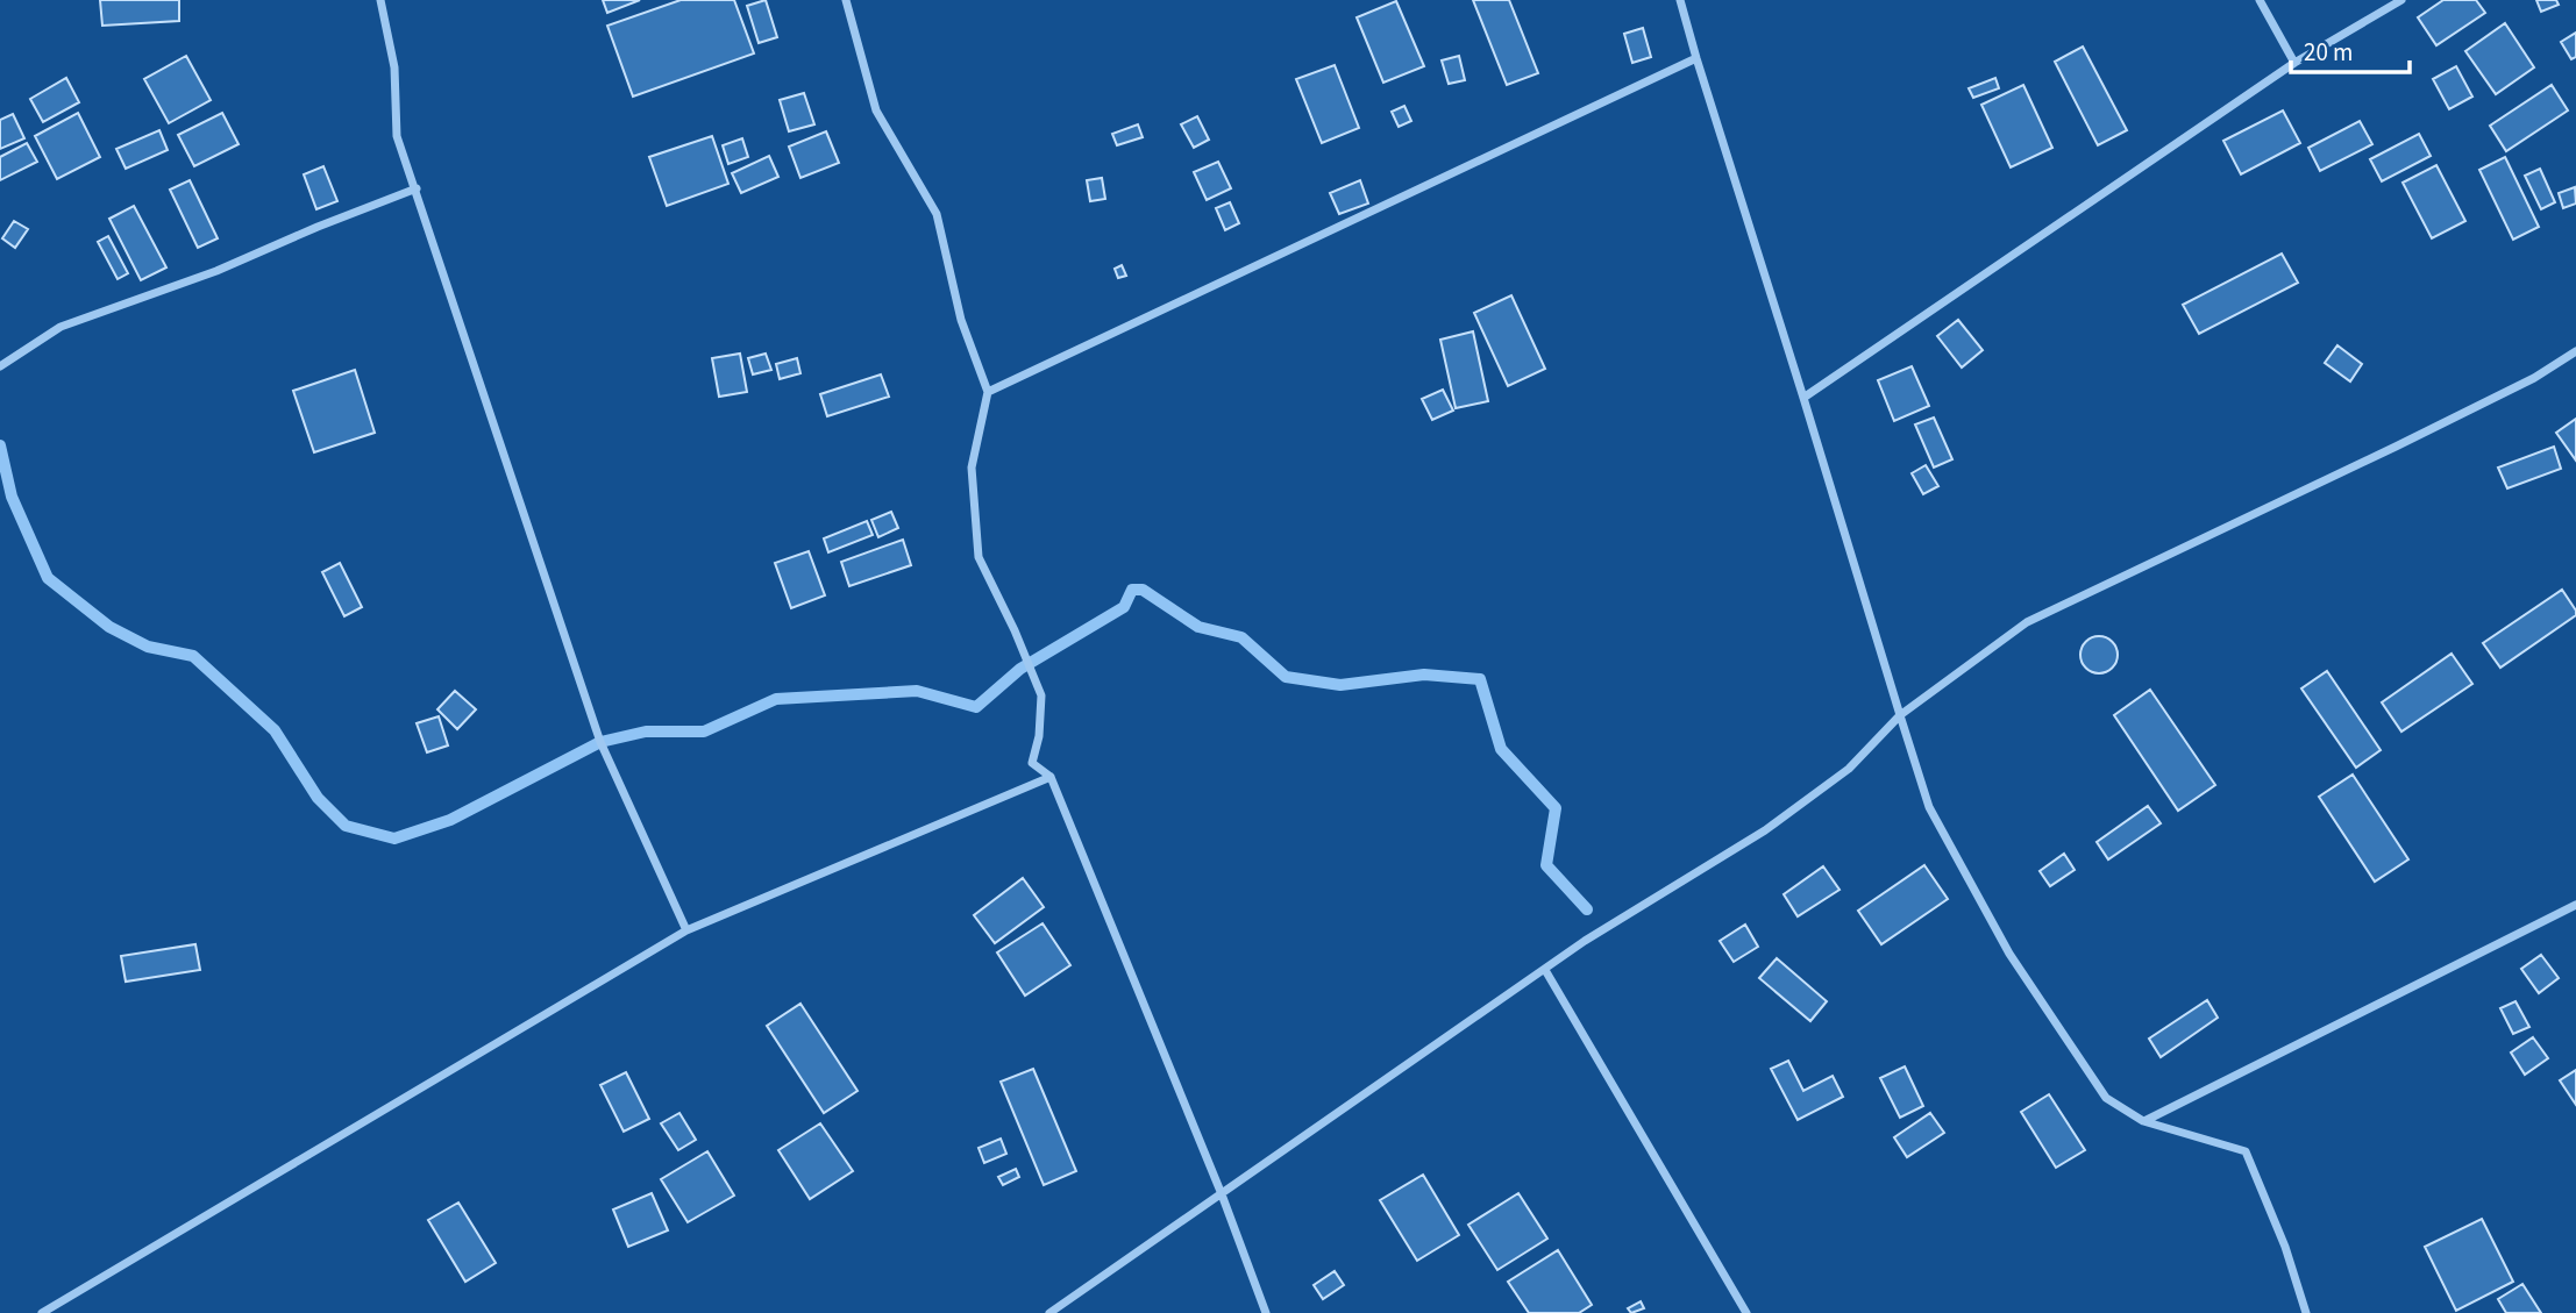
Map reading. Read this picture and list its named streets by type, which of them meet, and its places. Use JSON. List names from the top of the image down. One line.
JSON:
{"scale_bar":"20 m"}
